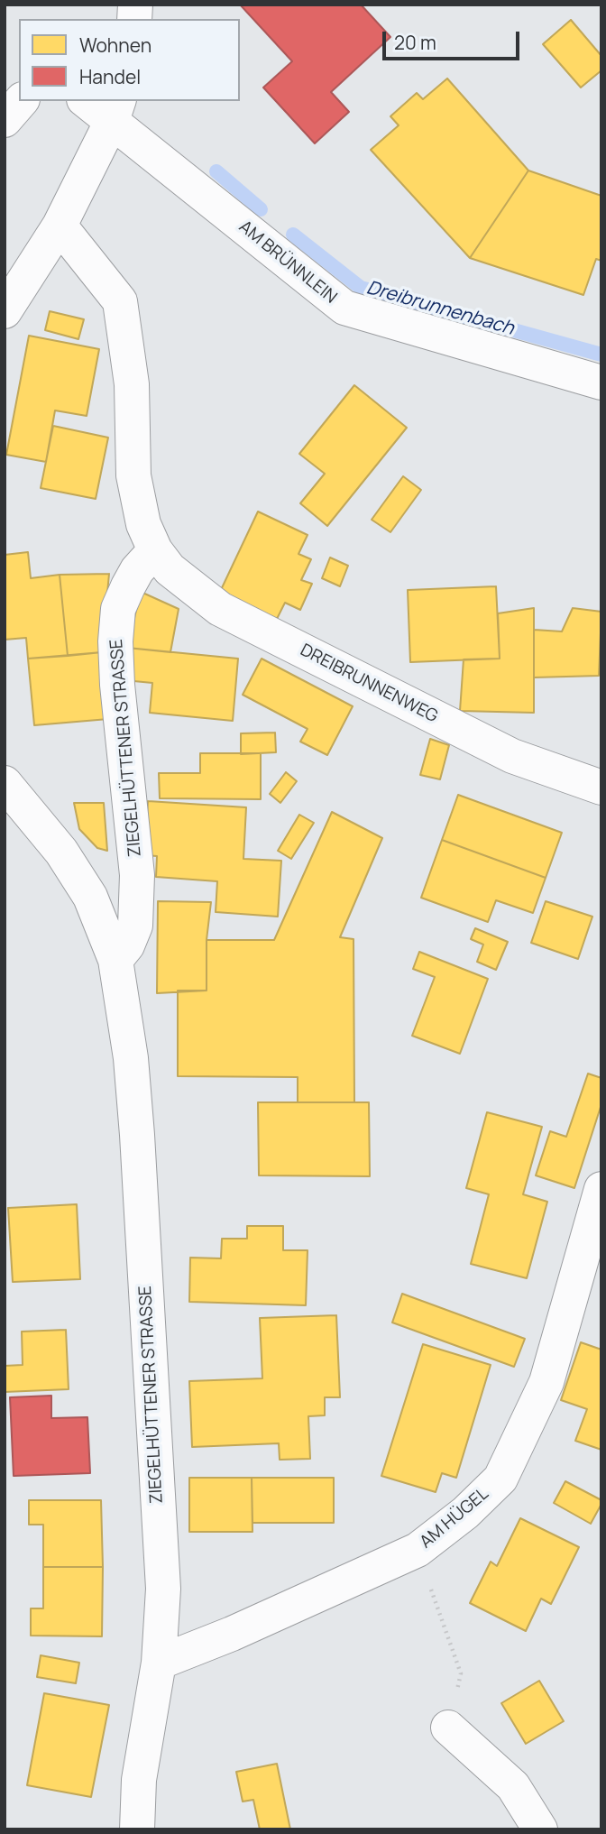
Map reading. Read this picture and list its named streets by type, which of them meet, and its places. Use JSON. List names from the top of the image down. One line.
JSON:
{"streets":{"street":["AM BRÜNNLEIN","DREIBRUNNENWEG","ZIEGELHÜTTENER STRASSE","AM HÜGEL"]},"crossings":[["DREIBRUNNENWEG","ZIEGELHÜTTENER STRASSE"],["ZIEGELHÜTTENER STRASSE","AM HÜGEL"]],"water":["Dreibrunnenbach"],"legend":["Wohnen","Handel"],"scale_bar":"20 m"}
